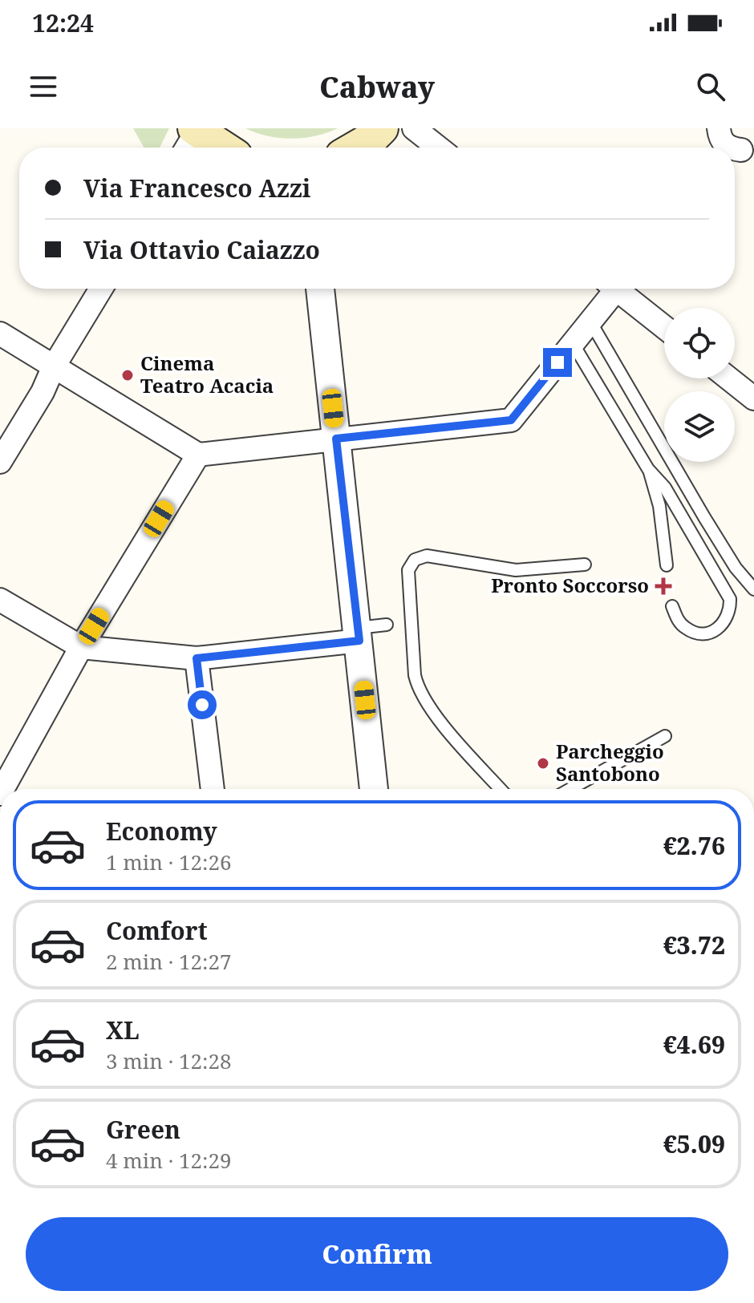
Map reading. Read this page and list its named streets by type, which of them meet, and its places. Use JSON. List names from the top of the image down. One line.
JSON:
{"places":{"other":["Cinema Teatro Acacia","Parcheggio Santobono"],"health":["Pronto Soccorso"]},"page":{"status":"12:24","header":"Cabway","banner":["Via Francesco Azzi","Via Ottavio Caiazzo"],"list":[{"name":"Economy","note":"1 min · 12:26","value":"€2.76"},{"name":"Comfort","note":"2 min · 12:27","value":"€3.72"},{"name":"XL","note":"3 min · 12:28","value":"€4.69"},{"name":"Green","note":"4 min · 12:29","value":"€5.09"}],"buttons":"Confirm"}}
